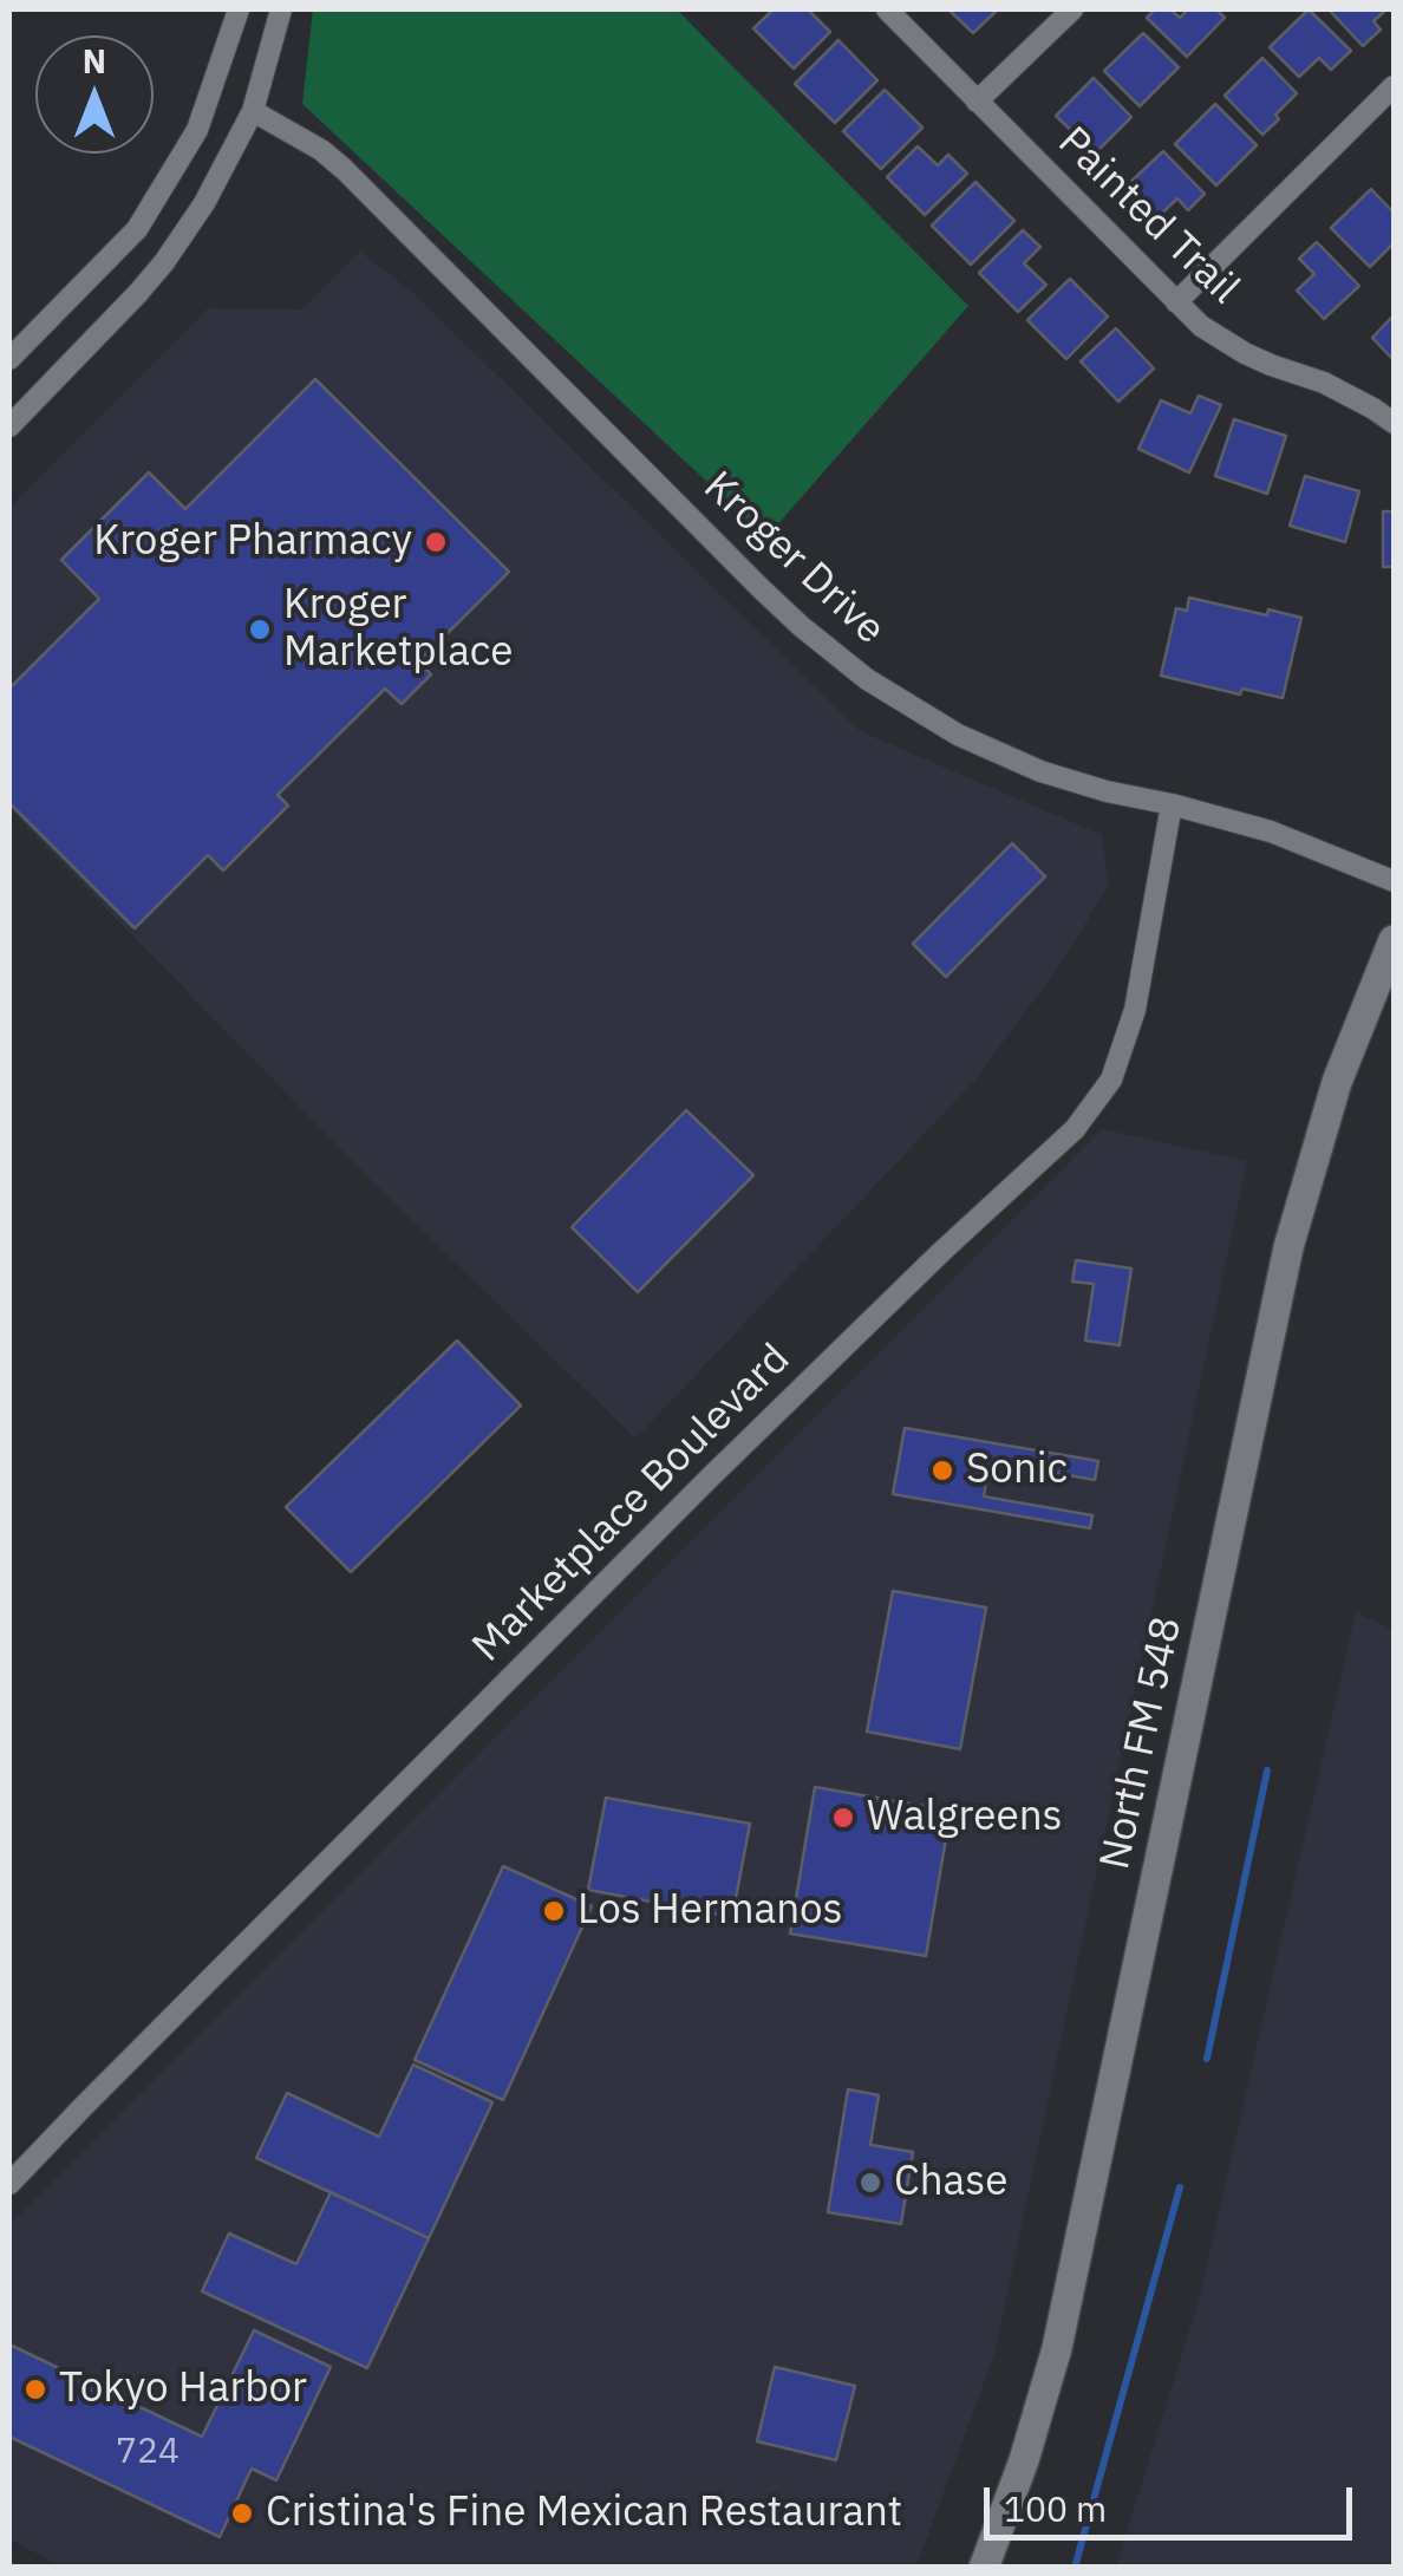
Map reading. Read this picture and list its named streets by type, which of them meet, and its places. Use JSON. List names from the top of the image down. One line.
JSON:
{"streets":{"main road":["North FM 548"],"street":["Painted Trail","Kroger Drive","Marketplace Boulevard"]},"crossings":[["Kroger Drive","Marketplace Boulevard"]],"places":["Kroger Pharmacy","Kroger Marketplace","Sonic","Walgreens","Los Hermanos","Chase","Tokyo Harbor","Cristina's Fine Mexican Restaurant"],"house_numbers":["724"],"scale_bar":"100 m","north":"top"}
